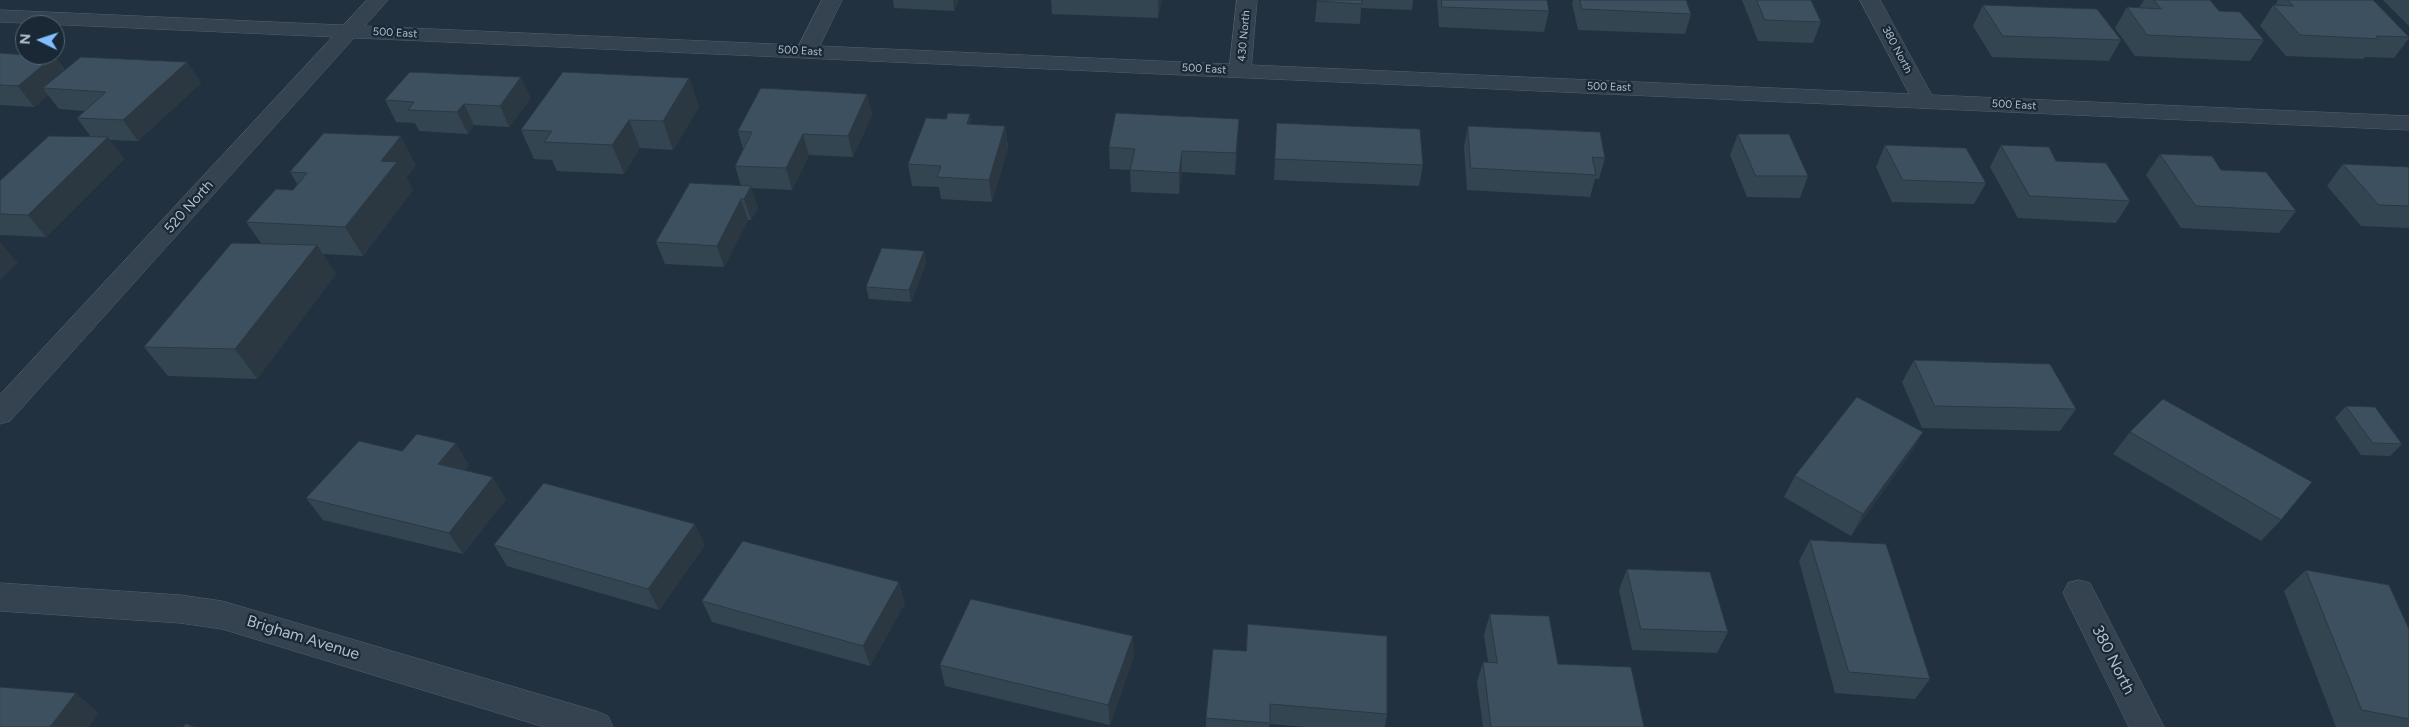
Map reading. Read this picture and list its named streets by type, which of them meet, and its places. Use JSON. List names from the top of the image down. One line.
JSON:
{"streets":{"street":["500 East","430 North","380 North","520 North","Brigham Avenue"]},"crossings":[["500 East","430 North"],["500 East","380 North"],["500 East","520 North"]],"north":"left"}
